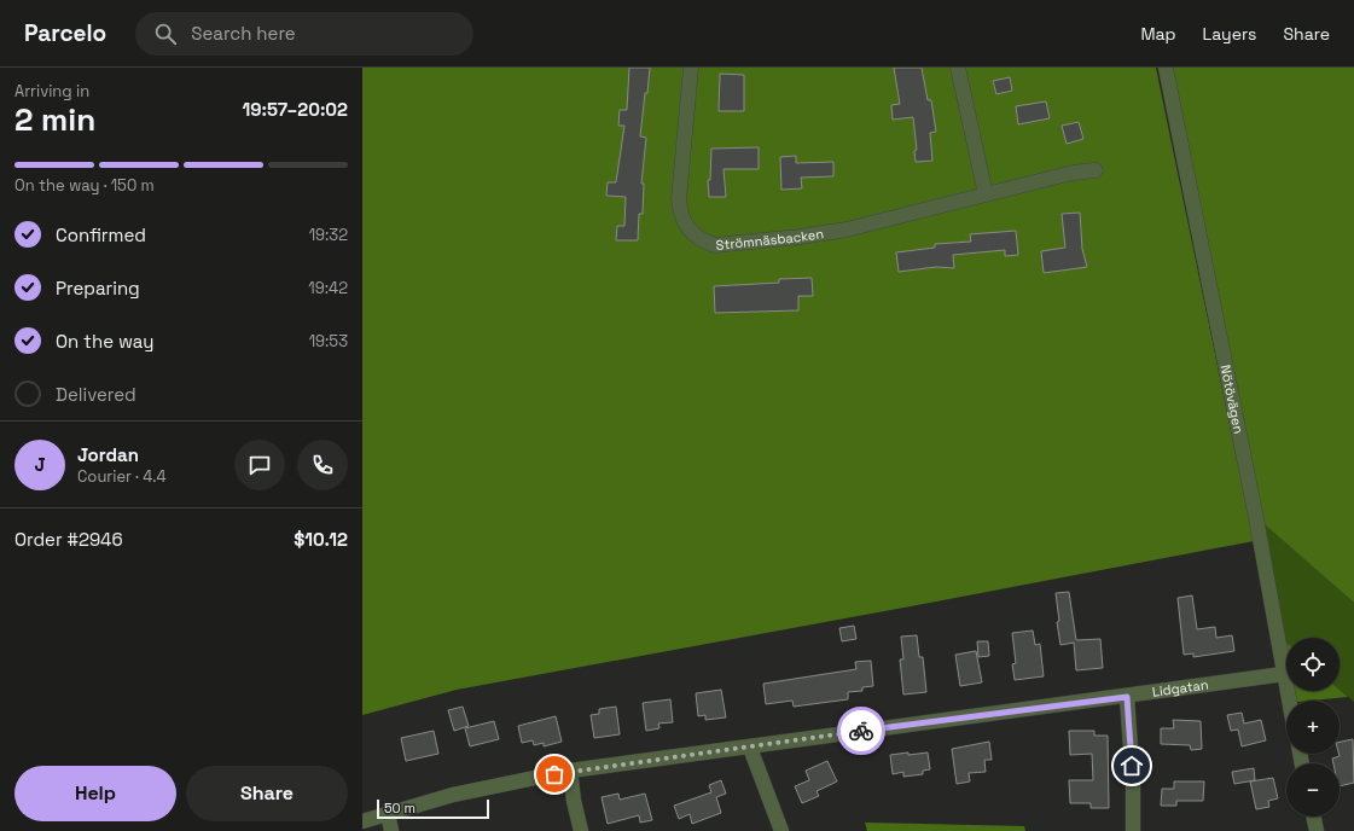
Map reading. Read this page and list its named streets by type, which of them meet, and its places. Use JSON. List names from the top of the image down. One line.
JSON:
{"streets":{"street":["Strömnäsbacken","Nötövägen","Lidgatan"]},"crossings":[["Nötövägen","Lidgatan"]],"scale_bar":"50 m","page":{"header":"Parcelo","search":"Search here","nav":["Map","Layers","Share"],"heading":["2 min","Arriving in","19:57–20:02"],"panel":["Jordan","Courier · 4.4","Order #2946","$10.12"],"bar":"On the way · 150 m","list":[["Confirmed","19:32"],["Preparing","19:42"],["On the way","19:53"],"Delivered"],"round":"J","map_buttons":["+","−"],"buttons":["Help","Share"],"scale":"50 m"}}
